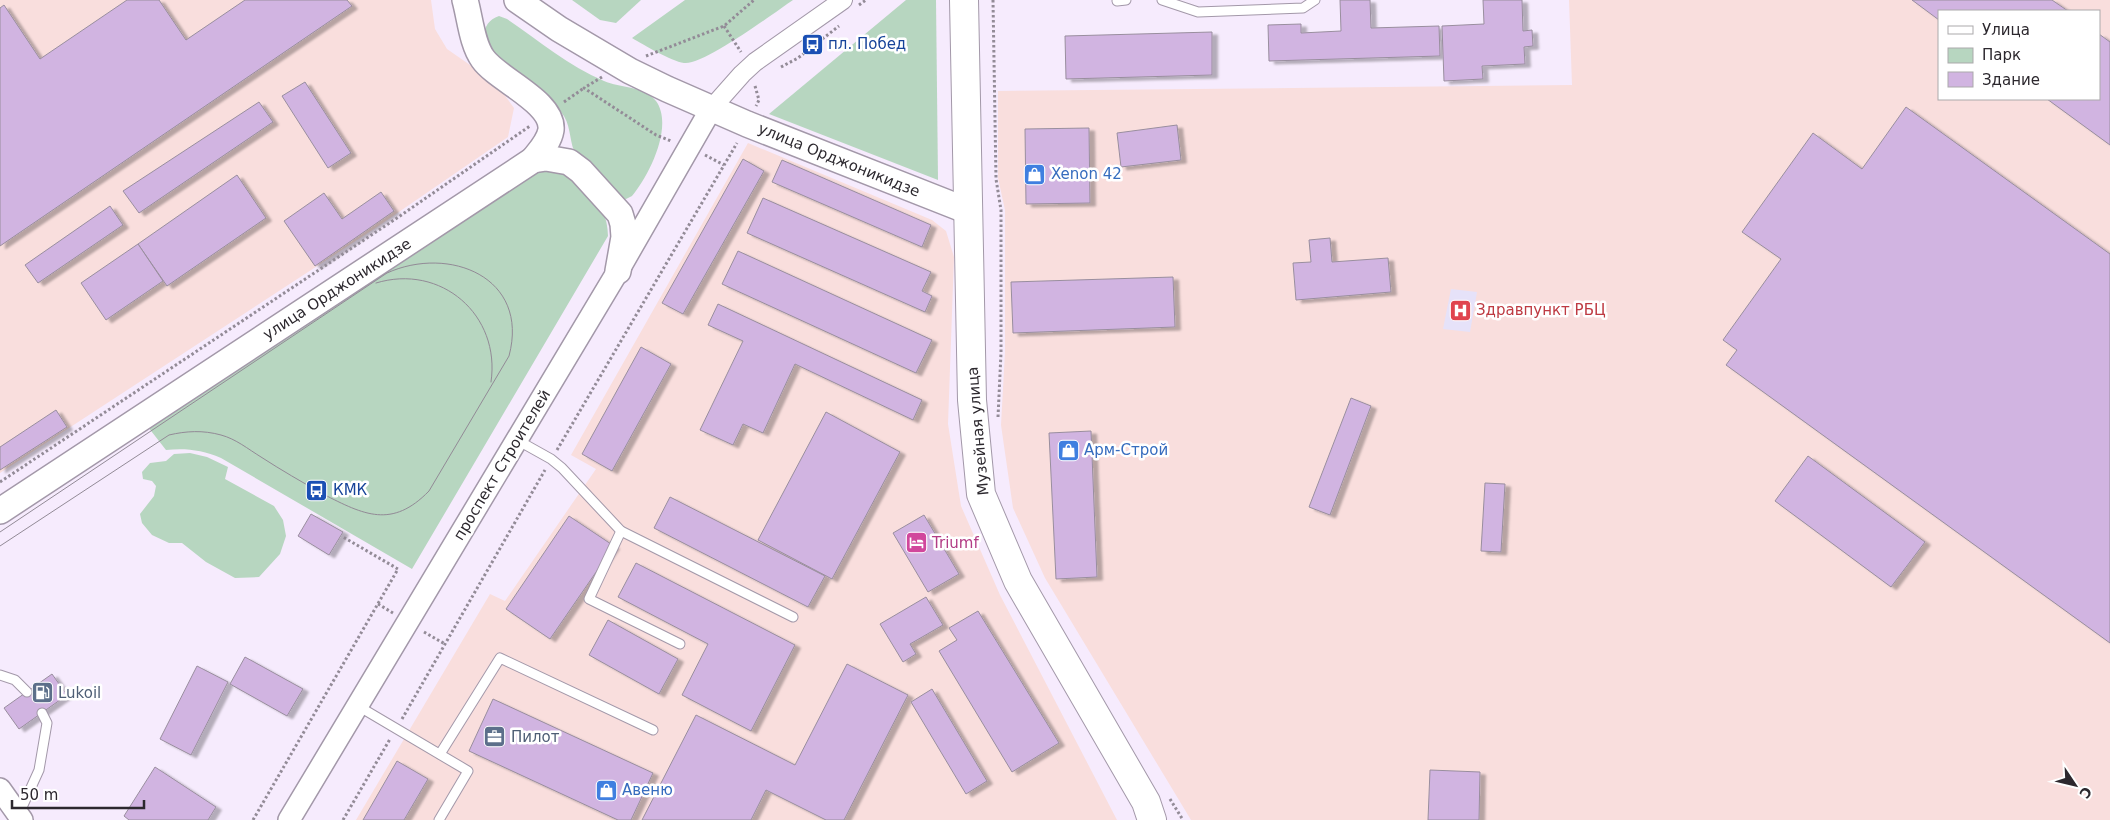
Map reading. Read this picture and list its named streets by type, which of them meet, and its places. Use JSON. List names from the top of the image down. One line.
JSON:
{"streets":{"main road":["улица Орджоникидзе","Музейная улица"],"street":["проспект Строителей"]},"crossings":[["улица Орджоникидзе","Музейная улица"],["улица Орджоникидзе","проспект Строителей"]],"places":{"bus stop":["пл. Побед","КМК"],"shop":["Xenon 42","Арм-Строй","Авеню"],"hospital":["Здравпункт РБЦ"],"hotel":["Triumf"],"fuel station":["Lukoil"],"office":["Пилот"]},"legend":["Улица","Парк","Здание"],"scale_bar":"50 m","north":"bottom right"}
